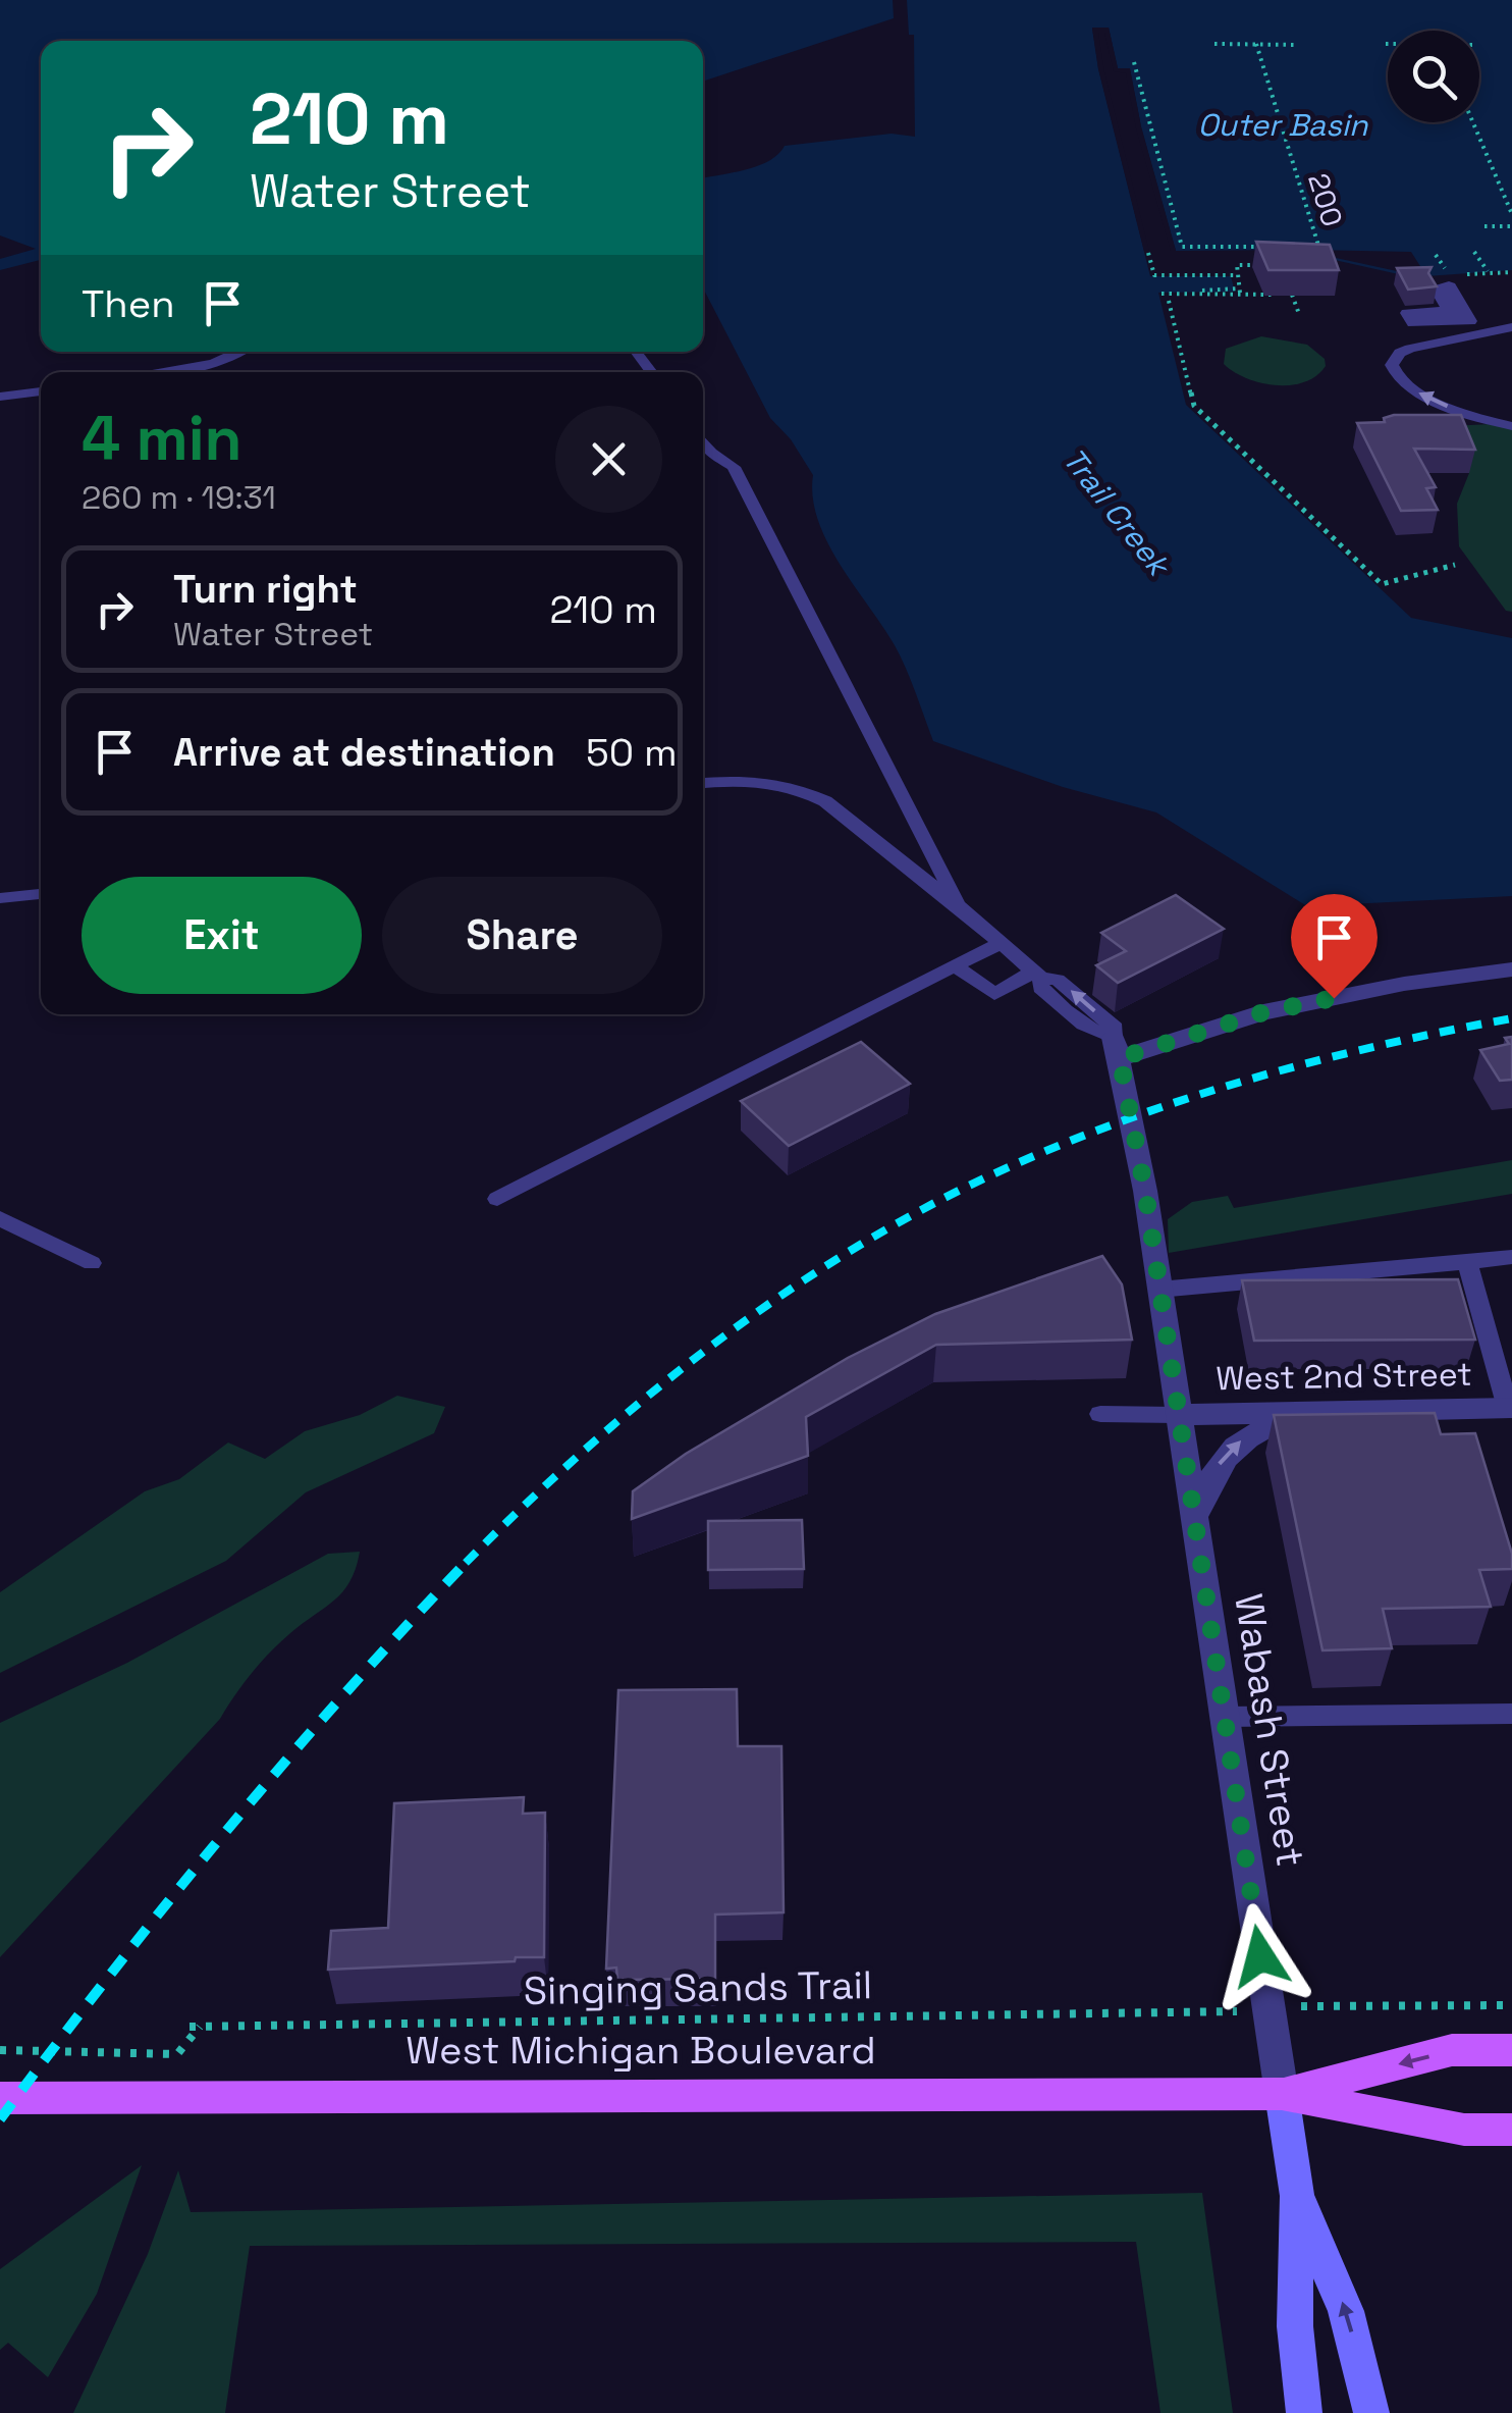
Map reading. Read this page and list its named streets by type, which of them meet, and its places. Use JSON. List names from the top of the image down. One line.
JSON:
{"streets":{"main road":["West Michigan Boulevard"],"street":["West 2nd Street","Wabash Street"],"path":["200","Singing Sands Trail"]},"crossings":[["West 2nd Street","Wabash Street"],["Wabash Street","West Michigan Boulevard"]],"water":["Outer Basin","Trail Creek"],"page":{"turn":["210 m","Water Street"],"then":"Then","heading":["4 min","260 m · 19:31"],"list":[{"name":"Turn right","note":"Water Street","value":"210 m"},{"name":"Arrive at destination","value":"50 m"}],"buttons":["Exit","Share"]}}
